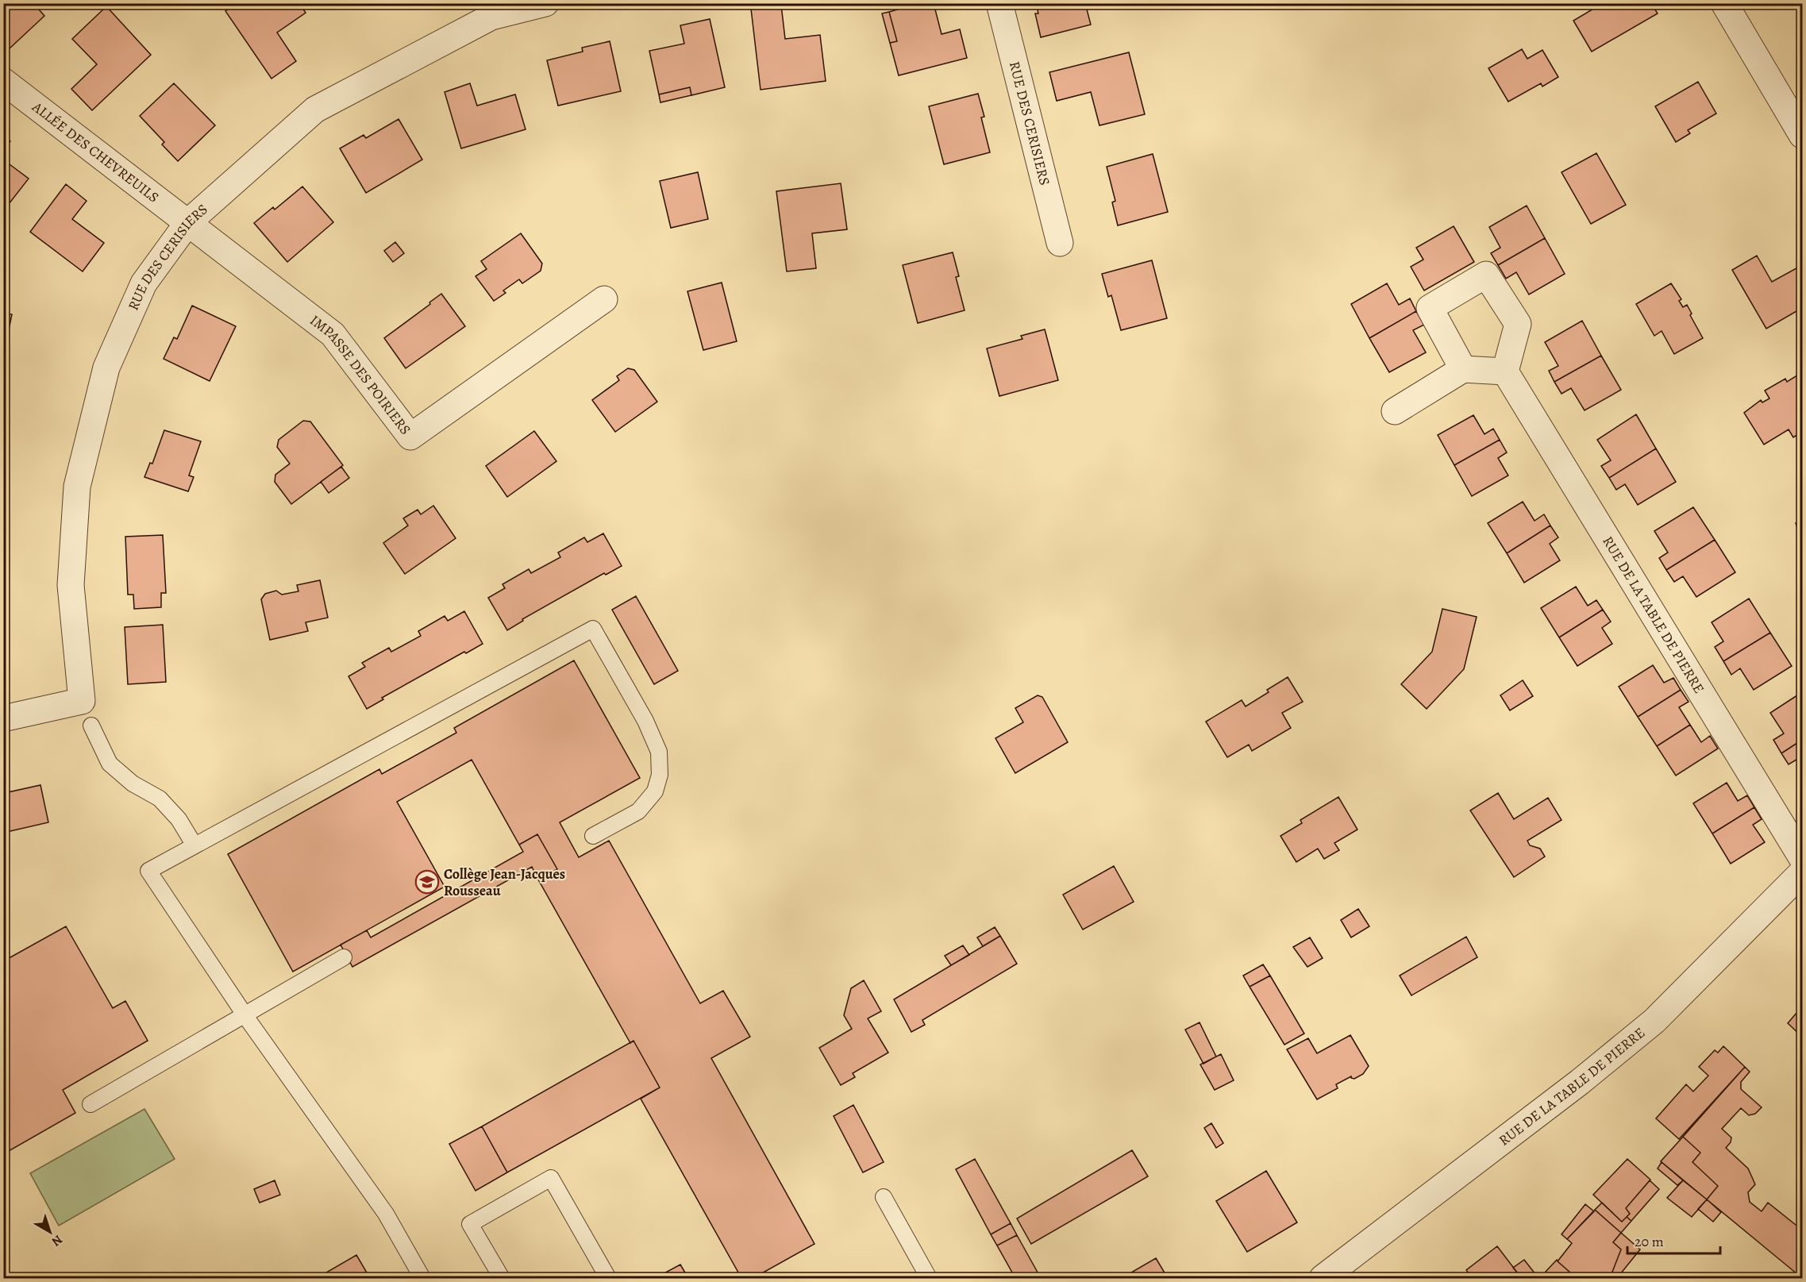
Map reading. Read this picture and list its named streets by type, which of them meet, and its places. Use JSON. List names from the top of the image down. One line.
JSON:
{"streets":{"street":["RUE DES CERISIERS","ALLÉE DES CHEVREUILS","IMPASSE DES POIRIERS","RUE DE LA TABLE DE PIERRE"]},"crossings":[["RUE DES CERISIERS","ALLÉE DES CHEVREUILS"],["RUE DES CERISIERS","IMPASSE DES POIRIERS"],["ALLÉE DES CHEVREUILS","IMPASSE DES POIRIERS"]],"places":{"school or university":["Collège Jean-Jacques Rousseau"]},"scale_bar":"20 m","north":"bottom right"}
